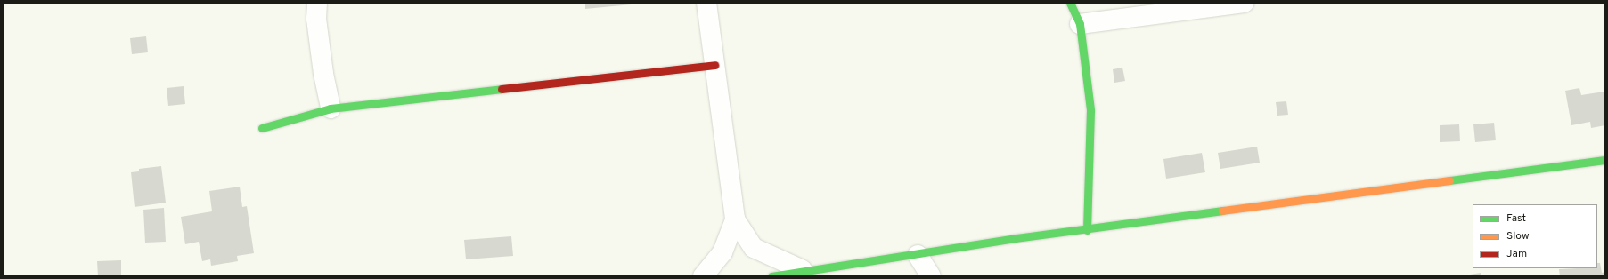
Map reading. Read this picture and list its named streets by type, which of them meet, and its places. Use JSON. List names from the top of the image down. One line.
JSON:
{"legend":["Fast","Slow","Jam"]}
